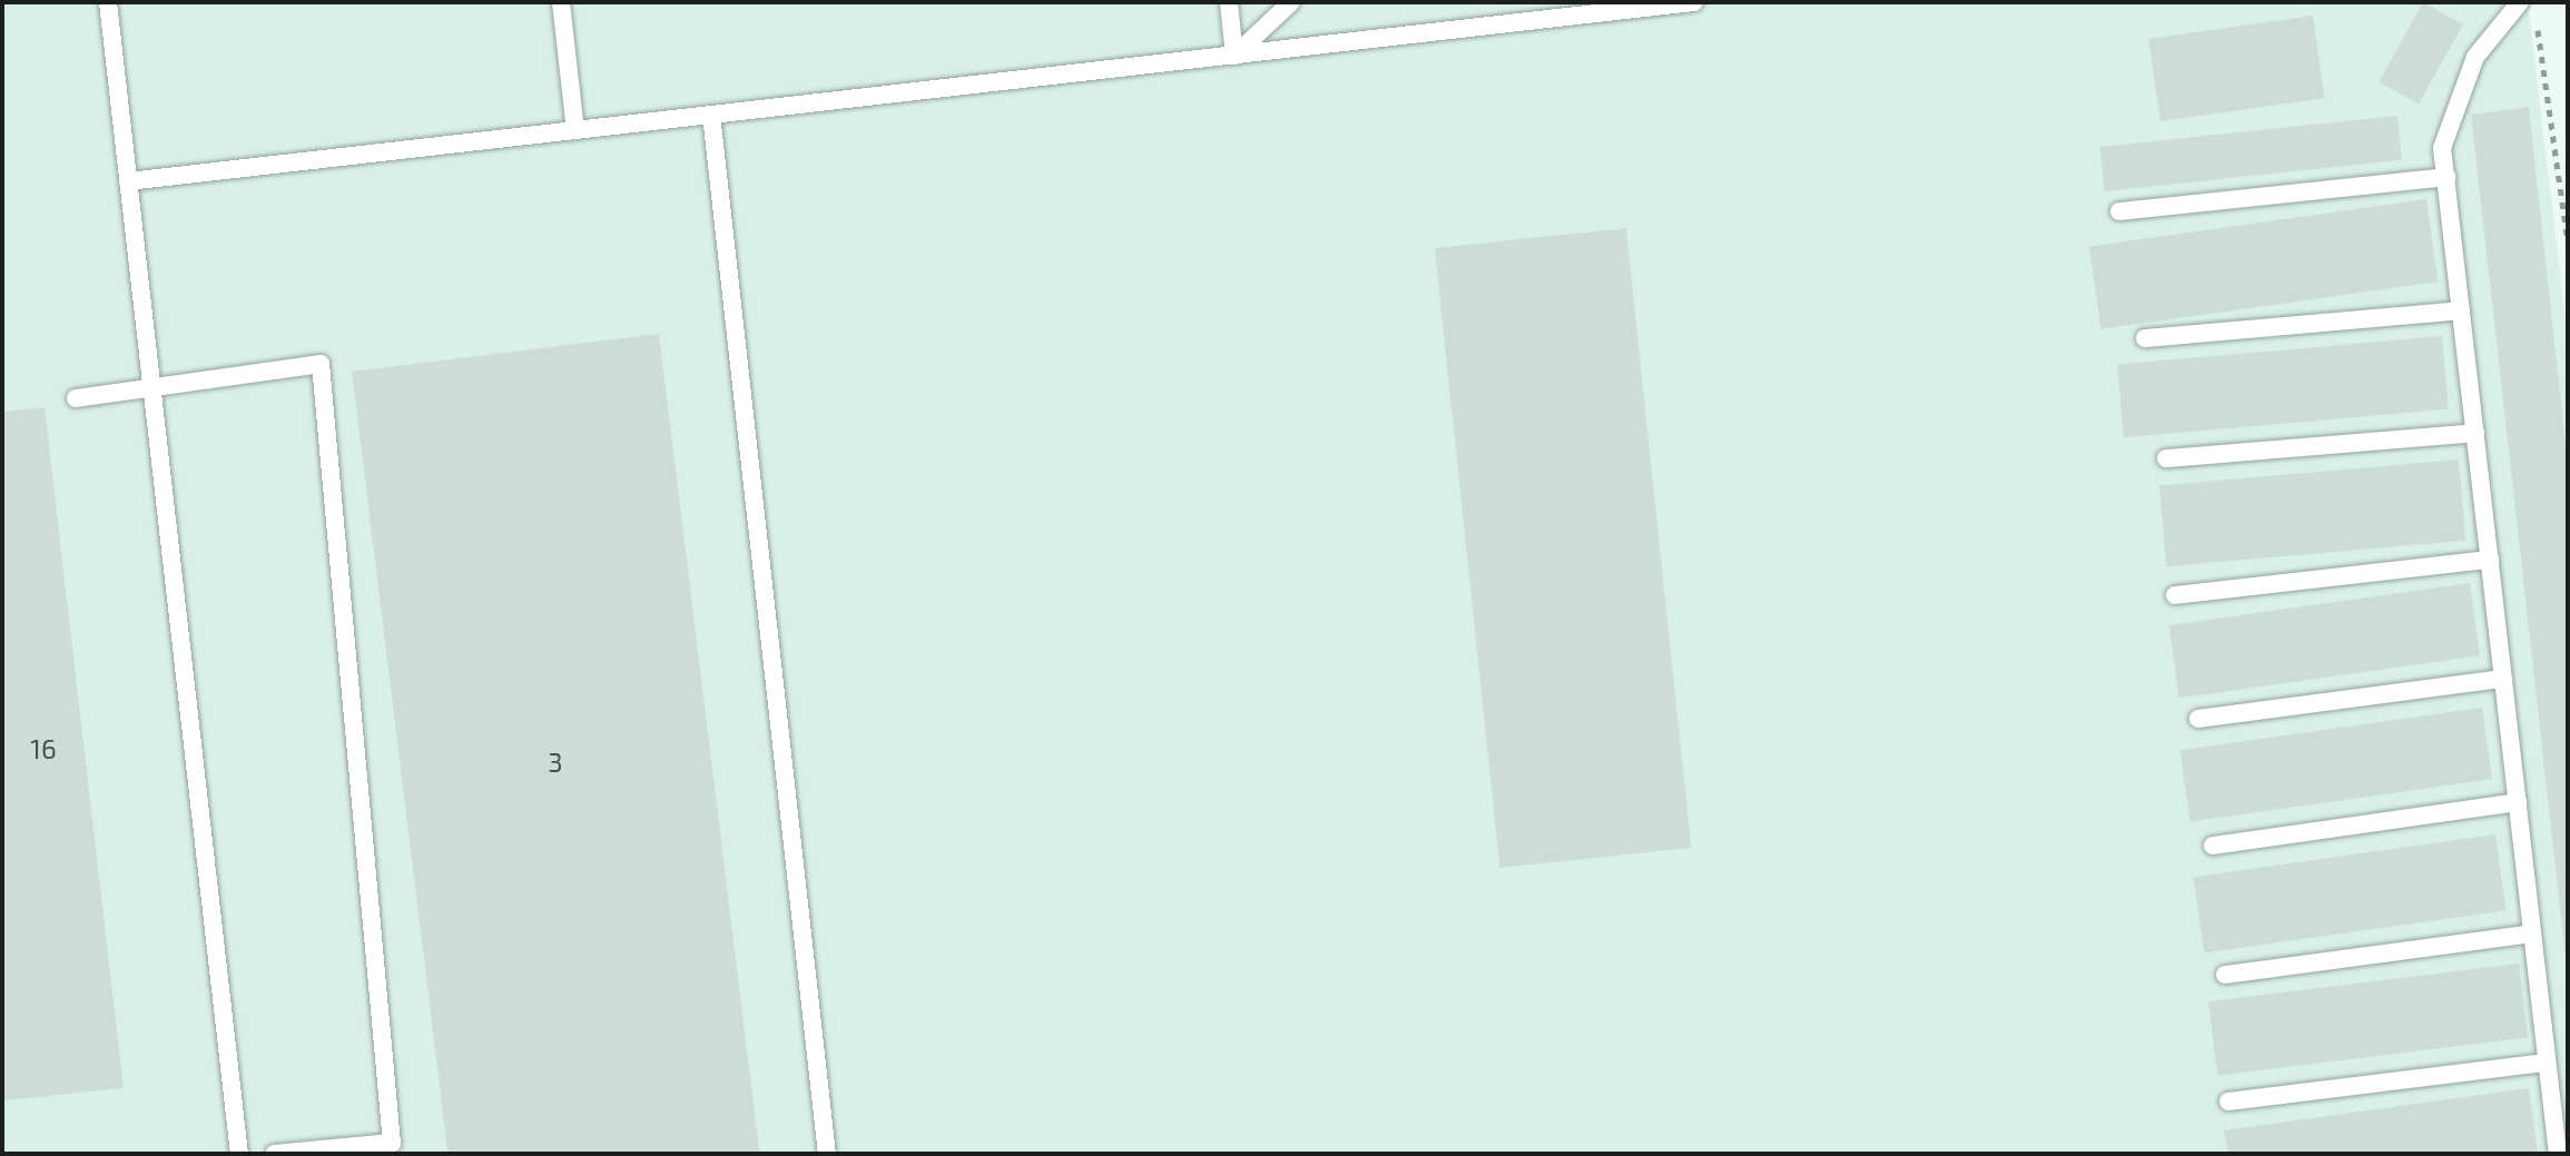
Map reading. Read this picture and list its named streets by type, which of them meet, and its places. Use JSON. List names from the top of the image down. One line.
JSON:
{"house_numbers":["16","3"]}
